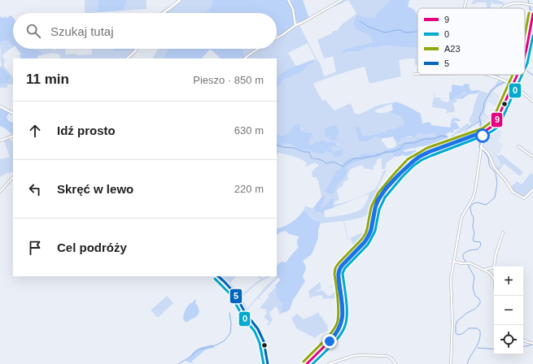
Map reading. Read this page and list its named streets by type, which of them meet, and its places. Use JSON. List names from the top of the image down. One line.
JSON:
{"lines":["transit line A23","transit line 9","transit line 0","transit line 5"],"legend":["9","0","A23","5"],"page":{"search":"Szukaj tutaj","heading":["11 min","Pieszo · 850 m"],"list":[["Idź prosto","630 m"],["Skręć w lewo","220 m"],"Cel podróży"],"map_buttons":["+","−"]}}
